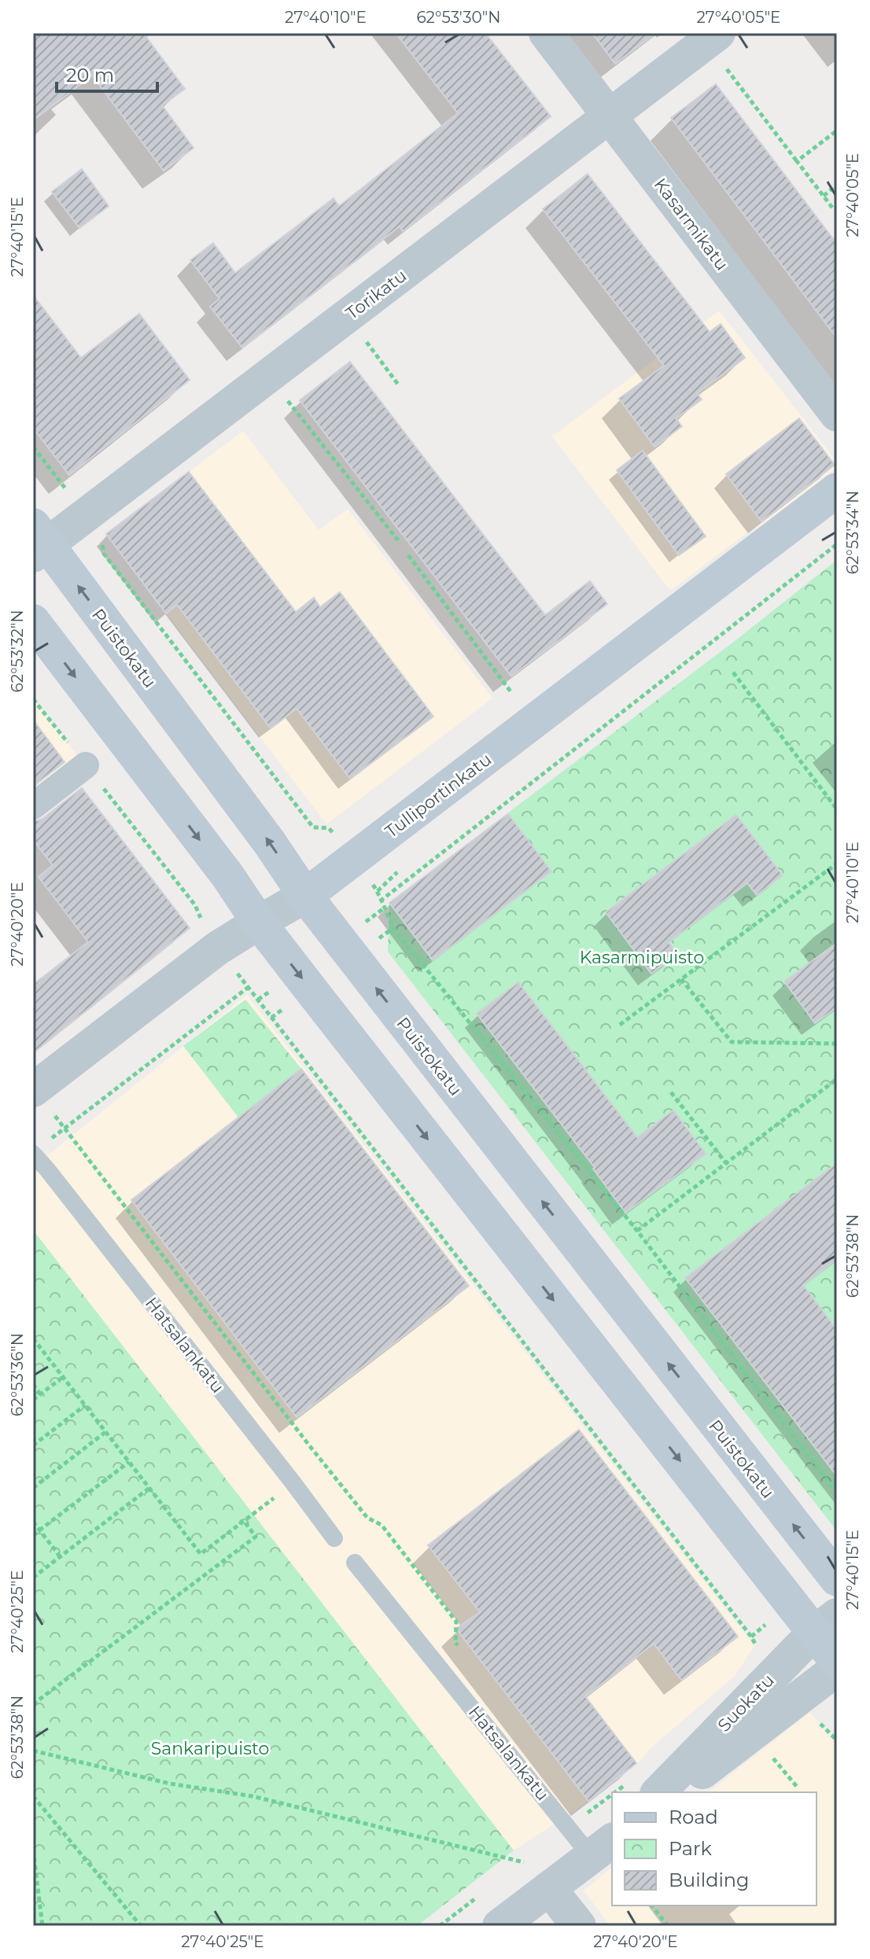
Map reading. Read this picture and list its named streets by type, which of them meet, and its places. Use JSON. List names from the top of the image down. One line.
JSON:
{"streets":{"main road":["Puistokatu","Tulliportinkatu"],"street":["Kasarmikatu","Torikatu","Suokatu"],"lane":["Hatsalankatu"]},"crossings":[["Kasarmikatu","Torikatu"],["Torikatu","Puistokatu"],["Puistokatu","Tulliportinkatu"]],"parks":["Kasarmipuisto","Sankaripuisto"],"legend":["Road","Park","Building"],"scale_bar":"20 m","coordinates":["27°40'10\"E","62°53'30\"N","27°40'05\"E","27°40'15\"E","62°53'34\"N","62°53'32\"N","27°40'20\"E","62°53'38\"N","62°53'36\"N","27°40'25\"E"]}
